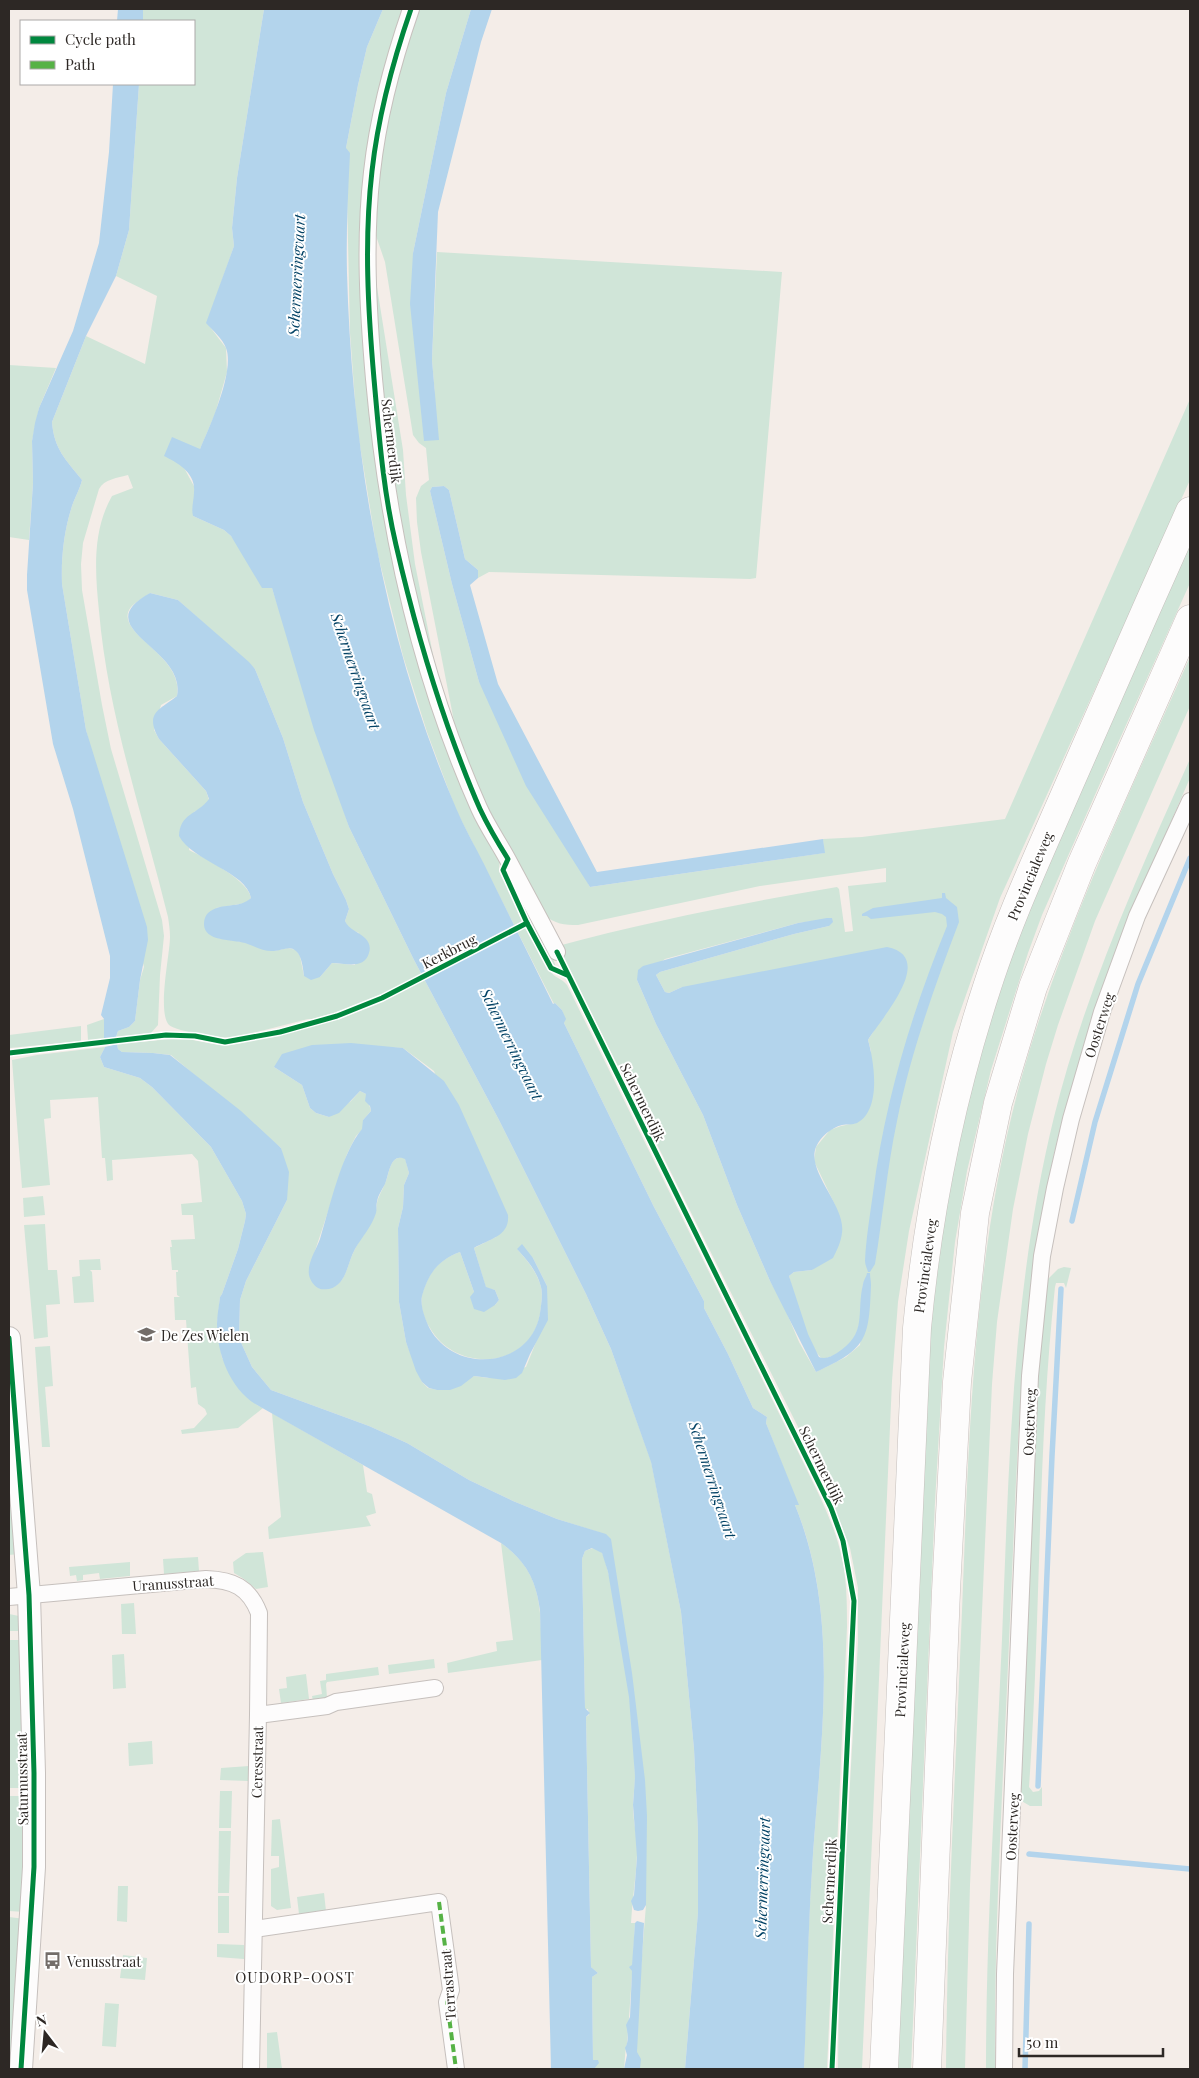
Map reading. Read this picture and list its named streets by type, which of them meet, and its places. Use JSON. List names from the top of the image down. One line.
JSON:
{"streets":{"highway":["Provincialeweg"],"street":["Schermerdijk","Oosterweg","Uranusstraat","Ceresstraat","Saturnusstraat","Terrastraat"],"cycle path":["Kerkbrug"]},"crossings":[["Uranusstraat","Ceresstraat"],["Uranusstraat","Saturnusstraat"],["Ceresstraat","Terrastraat"]],"districts":["OUDORP-OOST"],"water":["Schermerringvaart"],"places":{"school or university":["De Zes Wielen"],"bus stop":["Venusstraat"]},"legend":["Cycle path","Path"],"scale_bar":"50 m","north":"top"}
